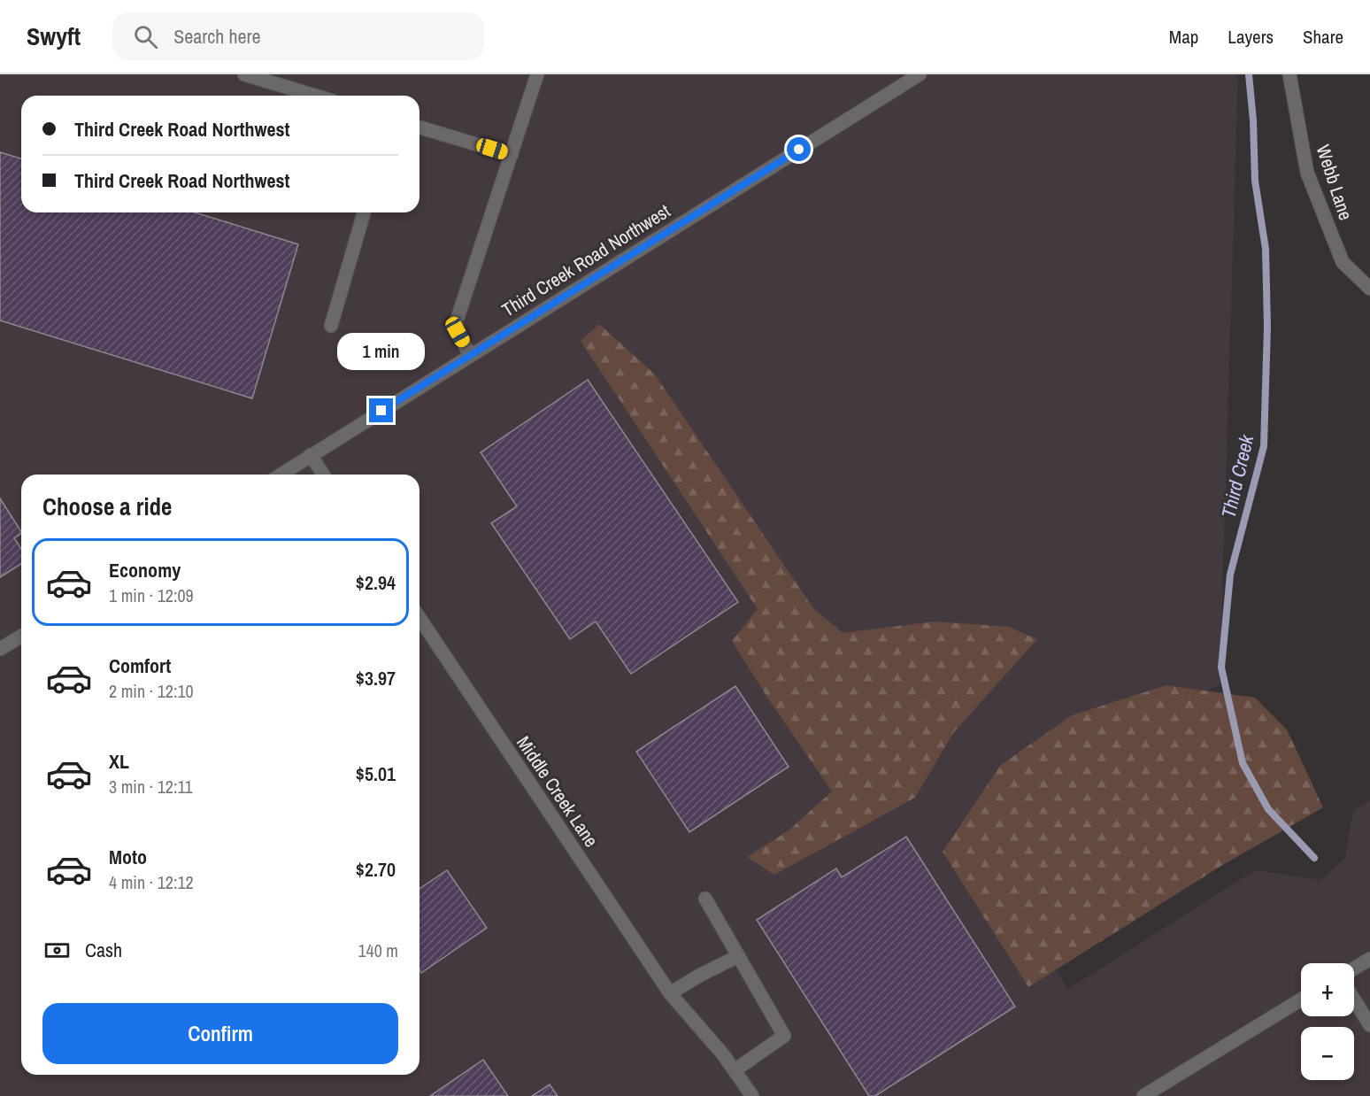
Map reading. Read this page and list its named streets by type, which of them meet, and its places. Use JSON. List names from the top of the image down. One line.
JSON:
{"streets":{"street":["Webb Lane","Third Creek Road Northwest","Middle Creek Lane"]},"water":["Third Creek"],"page":{"header":"Swyft","search":"Search here","nav":["Map","Layers","Share"],"banner":["Third Creek Road Northwest","Third Creek Road Northwest"],"bubble":"1 min","heading":"Choose a ride","list":[{"name":"Economy","note":"1 min · 12:09","value":"$2.94"},{"name":"Comfort","note":"2 min · 12:10","value":"$3.97"},{"name":"XL","note":"3 min · 12:11","value":"$5.01"},{"name":"Moto","note":"4 min · 12:12","value":"$2.70"}],"pay":["Cash","140 m"],"map_buttons":["+","−"],"buttons":"Confirm"}}
